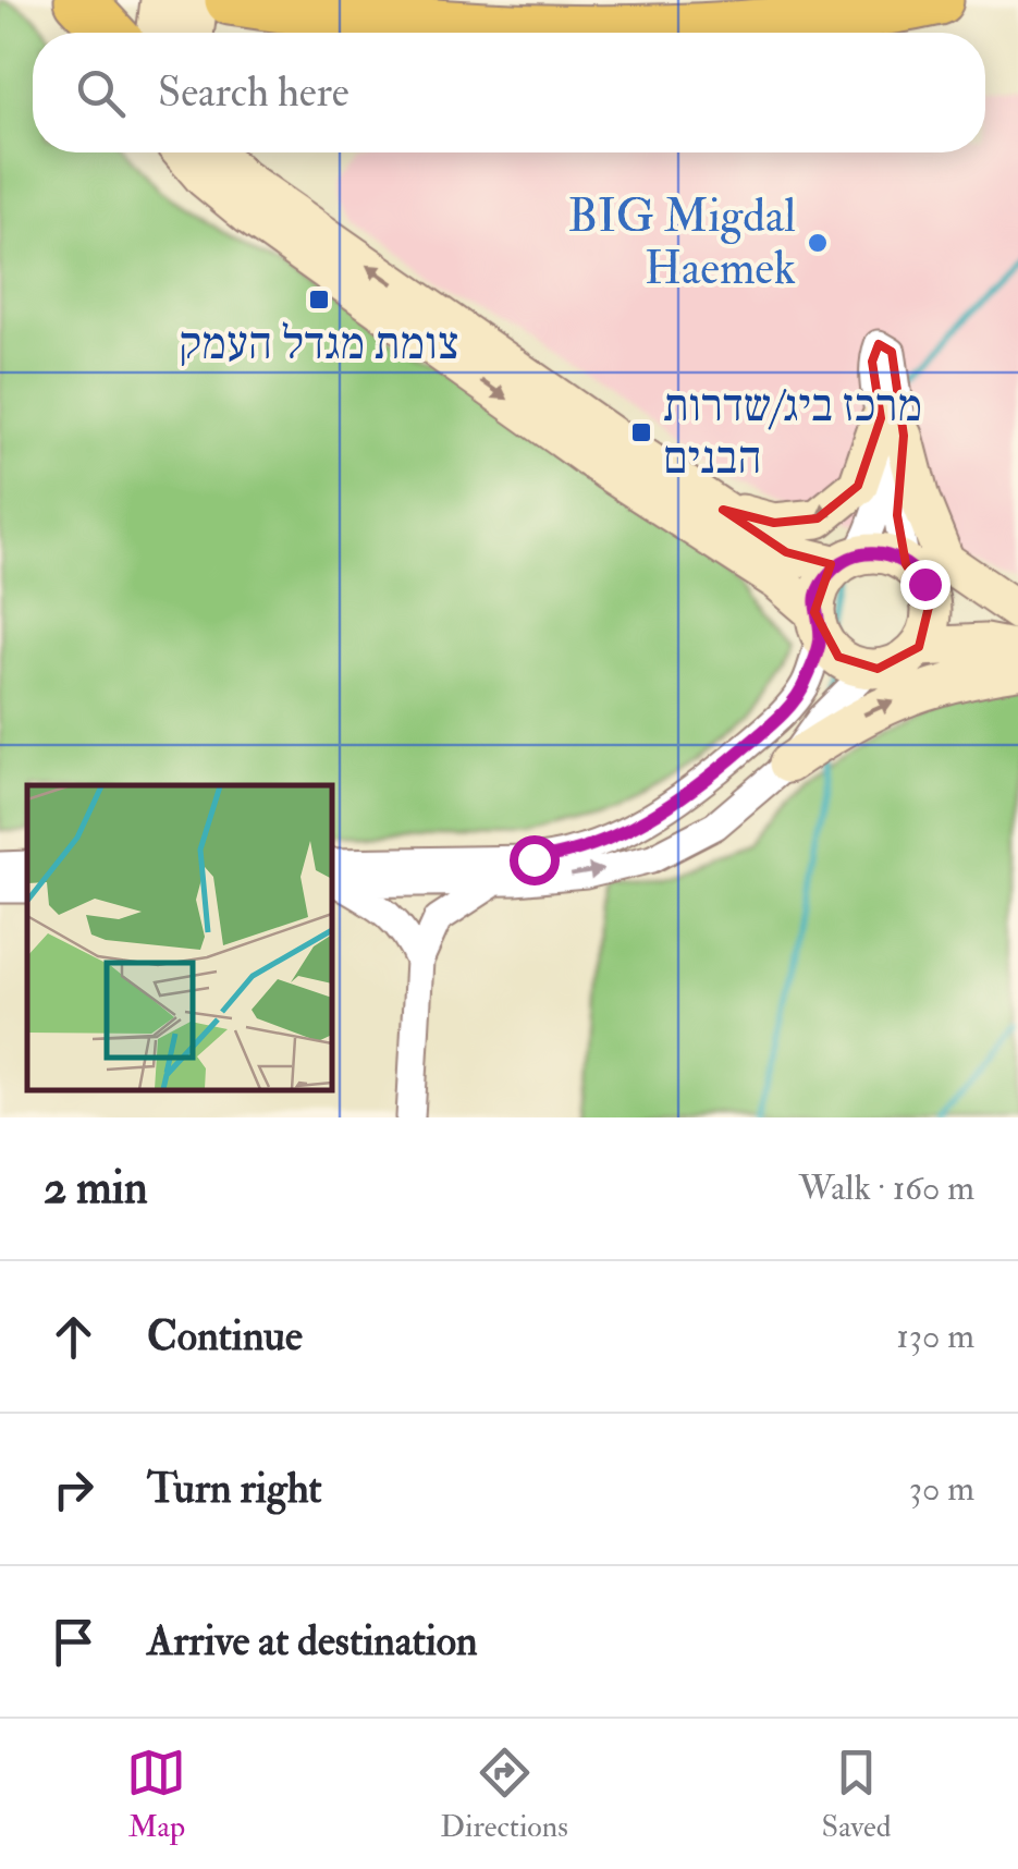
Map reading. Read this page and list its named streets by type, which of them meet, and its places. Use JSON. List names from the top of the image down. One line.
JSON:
{"places":{"other":["BIG Migdal Haemek"],"transit":["צומת מגדל העמק","מרכז ביג/שדרות הבנים"]},"page":{"search":"Search here","heading":["2 min","Walk · 160 m"],"list":[["Continue","130 m"],["Turn right","30 m"],"Arrive at destination"],"nav":["Map","Directions","Saved"]}}
